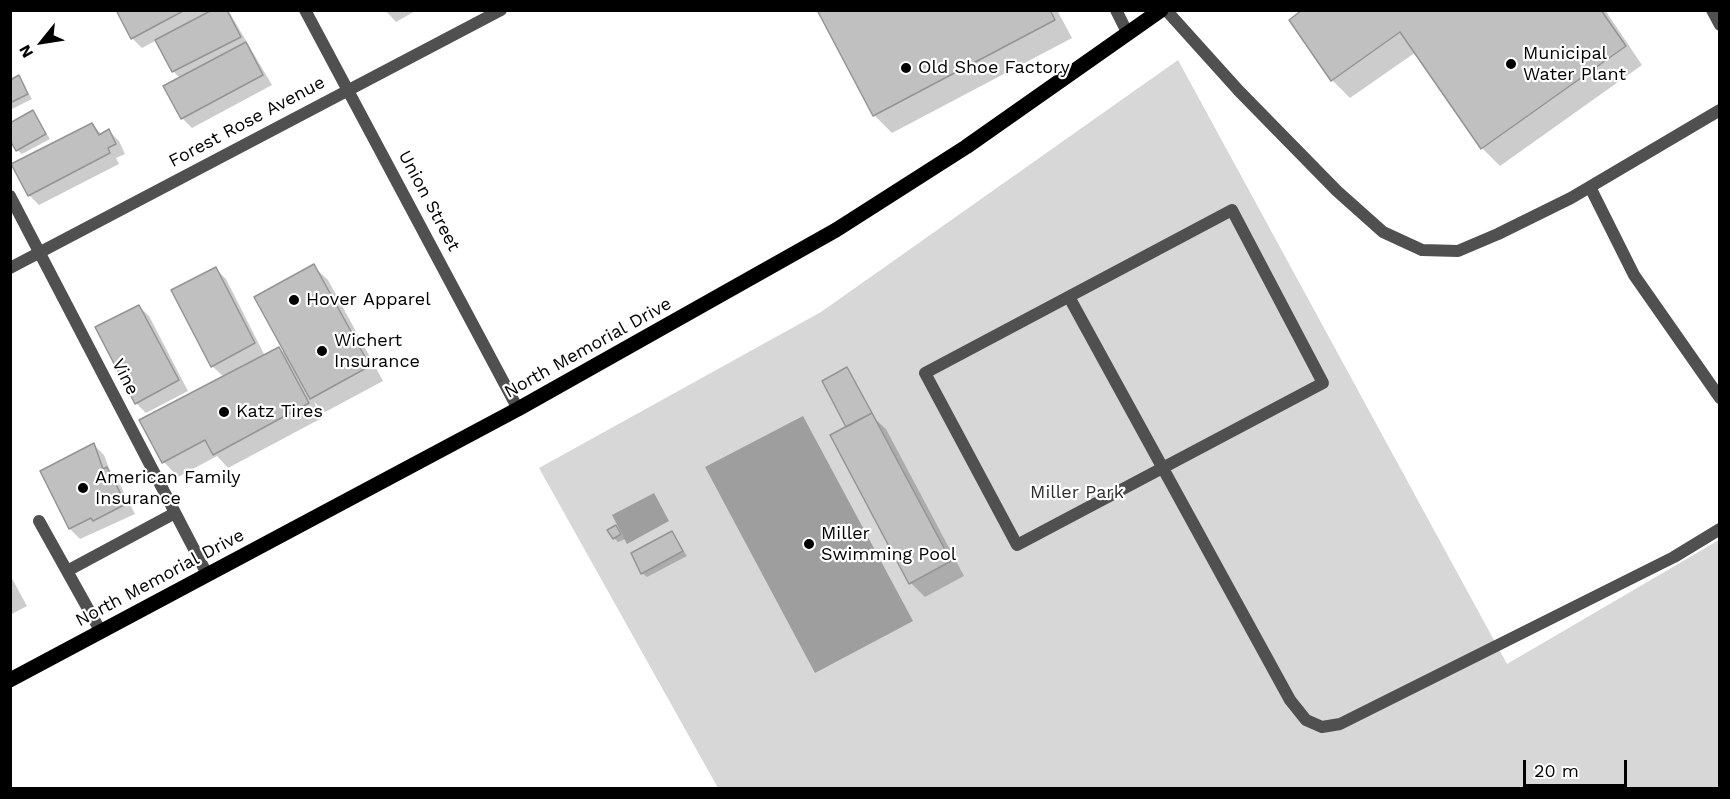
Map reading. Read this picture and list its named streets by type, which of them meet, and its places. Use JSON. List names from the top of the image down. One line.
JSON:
{"streets":{"main road":["North Memorial Drive"],"street":["Forest Rose Avenue","Union Street","Vine"]},"crossings":[["Forest Rose Avenue","Union Street"],["Forest Rose Avenue","Vine"],["Union Street","North Memorial Drive"],["North Memorial Drive","Vine"]],"parks":["Miller Park"],"places":["Municipal Water Plant","Old Shoe Factory","Hover Apparel","Wichert Insurance","Katz Tires","American Family Insurance","Miller Swimming Pool"],"scale_bar":"20 m","north":"bottom left"}
